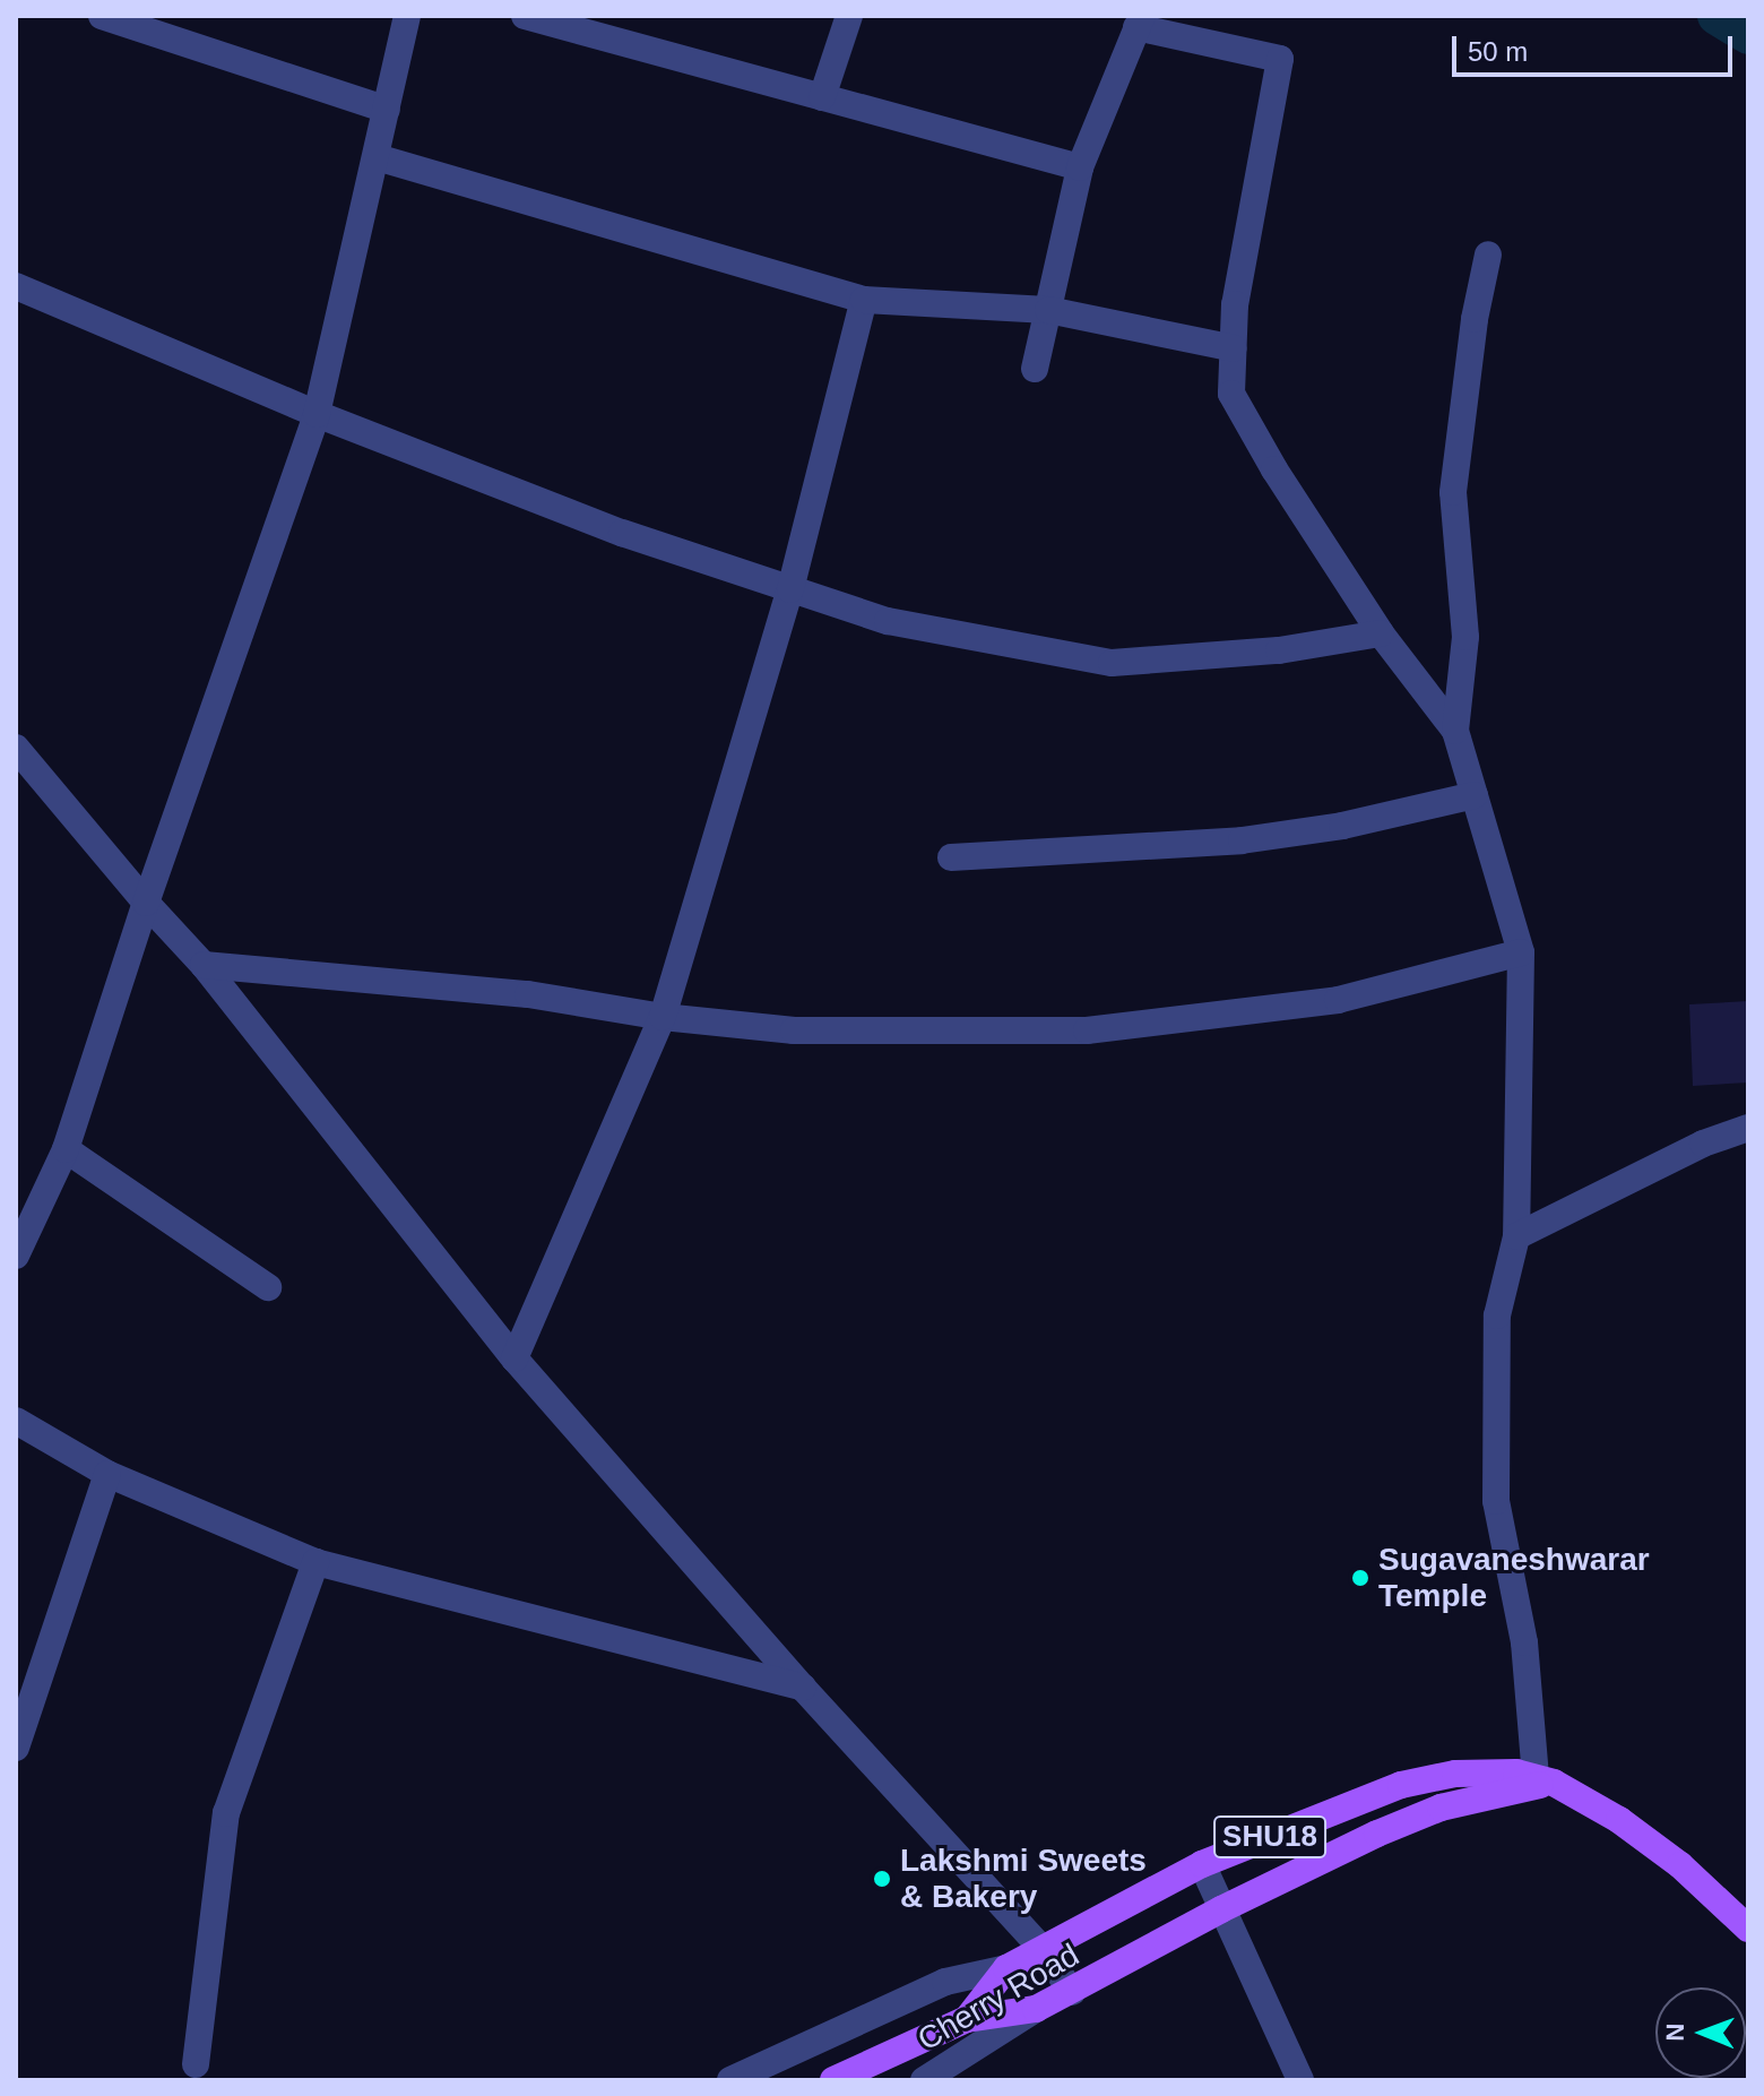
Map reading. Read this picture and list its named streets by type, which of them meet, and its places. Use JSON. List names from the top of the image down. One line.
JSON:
{"streets":{"main road":["SHU18","Cherry Road"]},"places":["Sugavaneshwarar Temple","Lakshmi Sweets & Bakery"],"scale_bar":"50 m","north":"left"}
